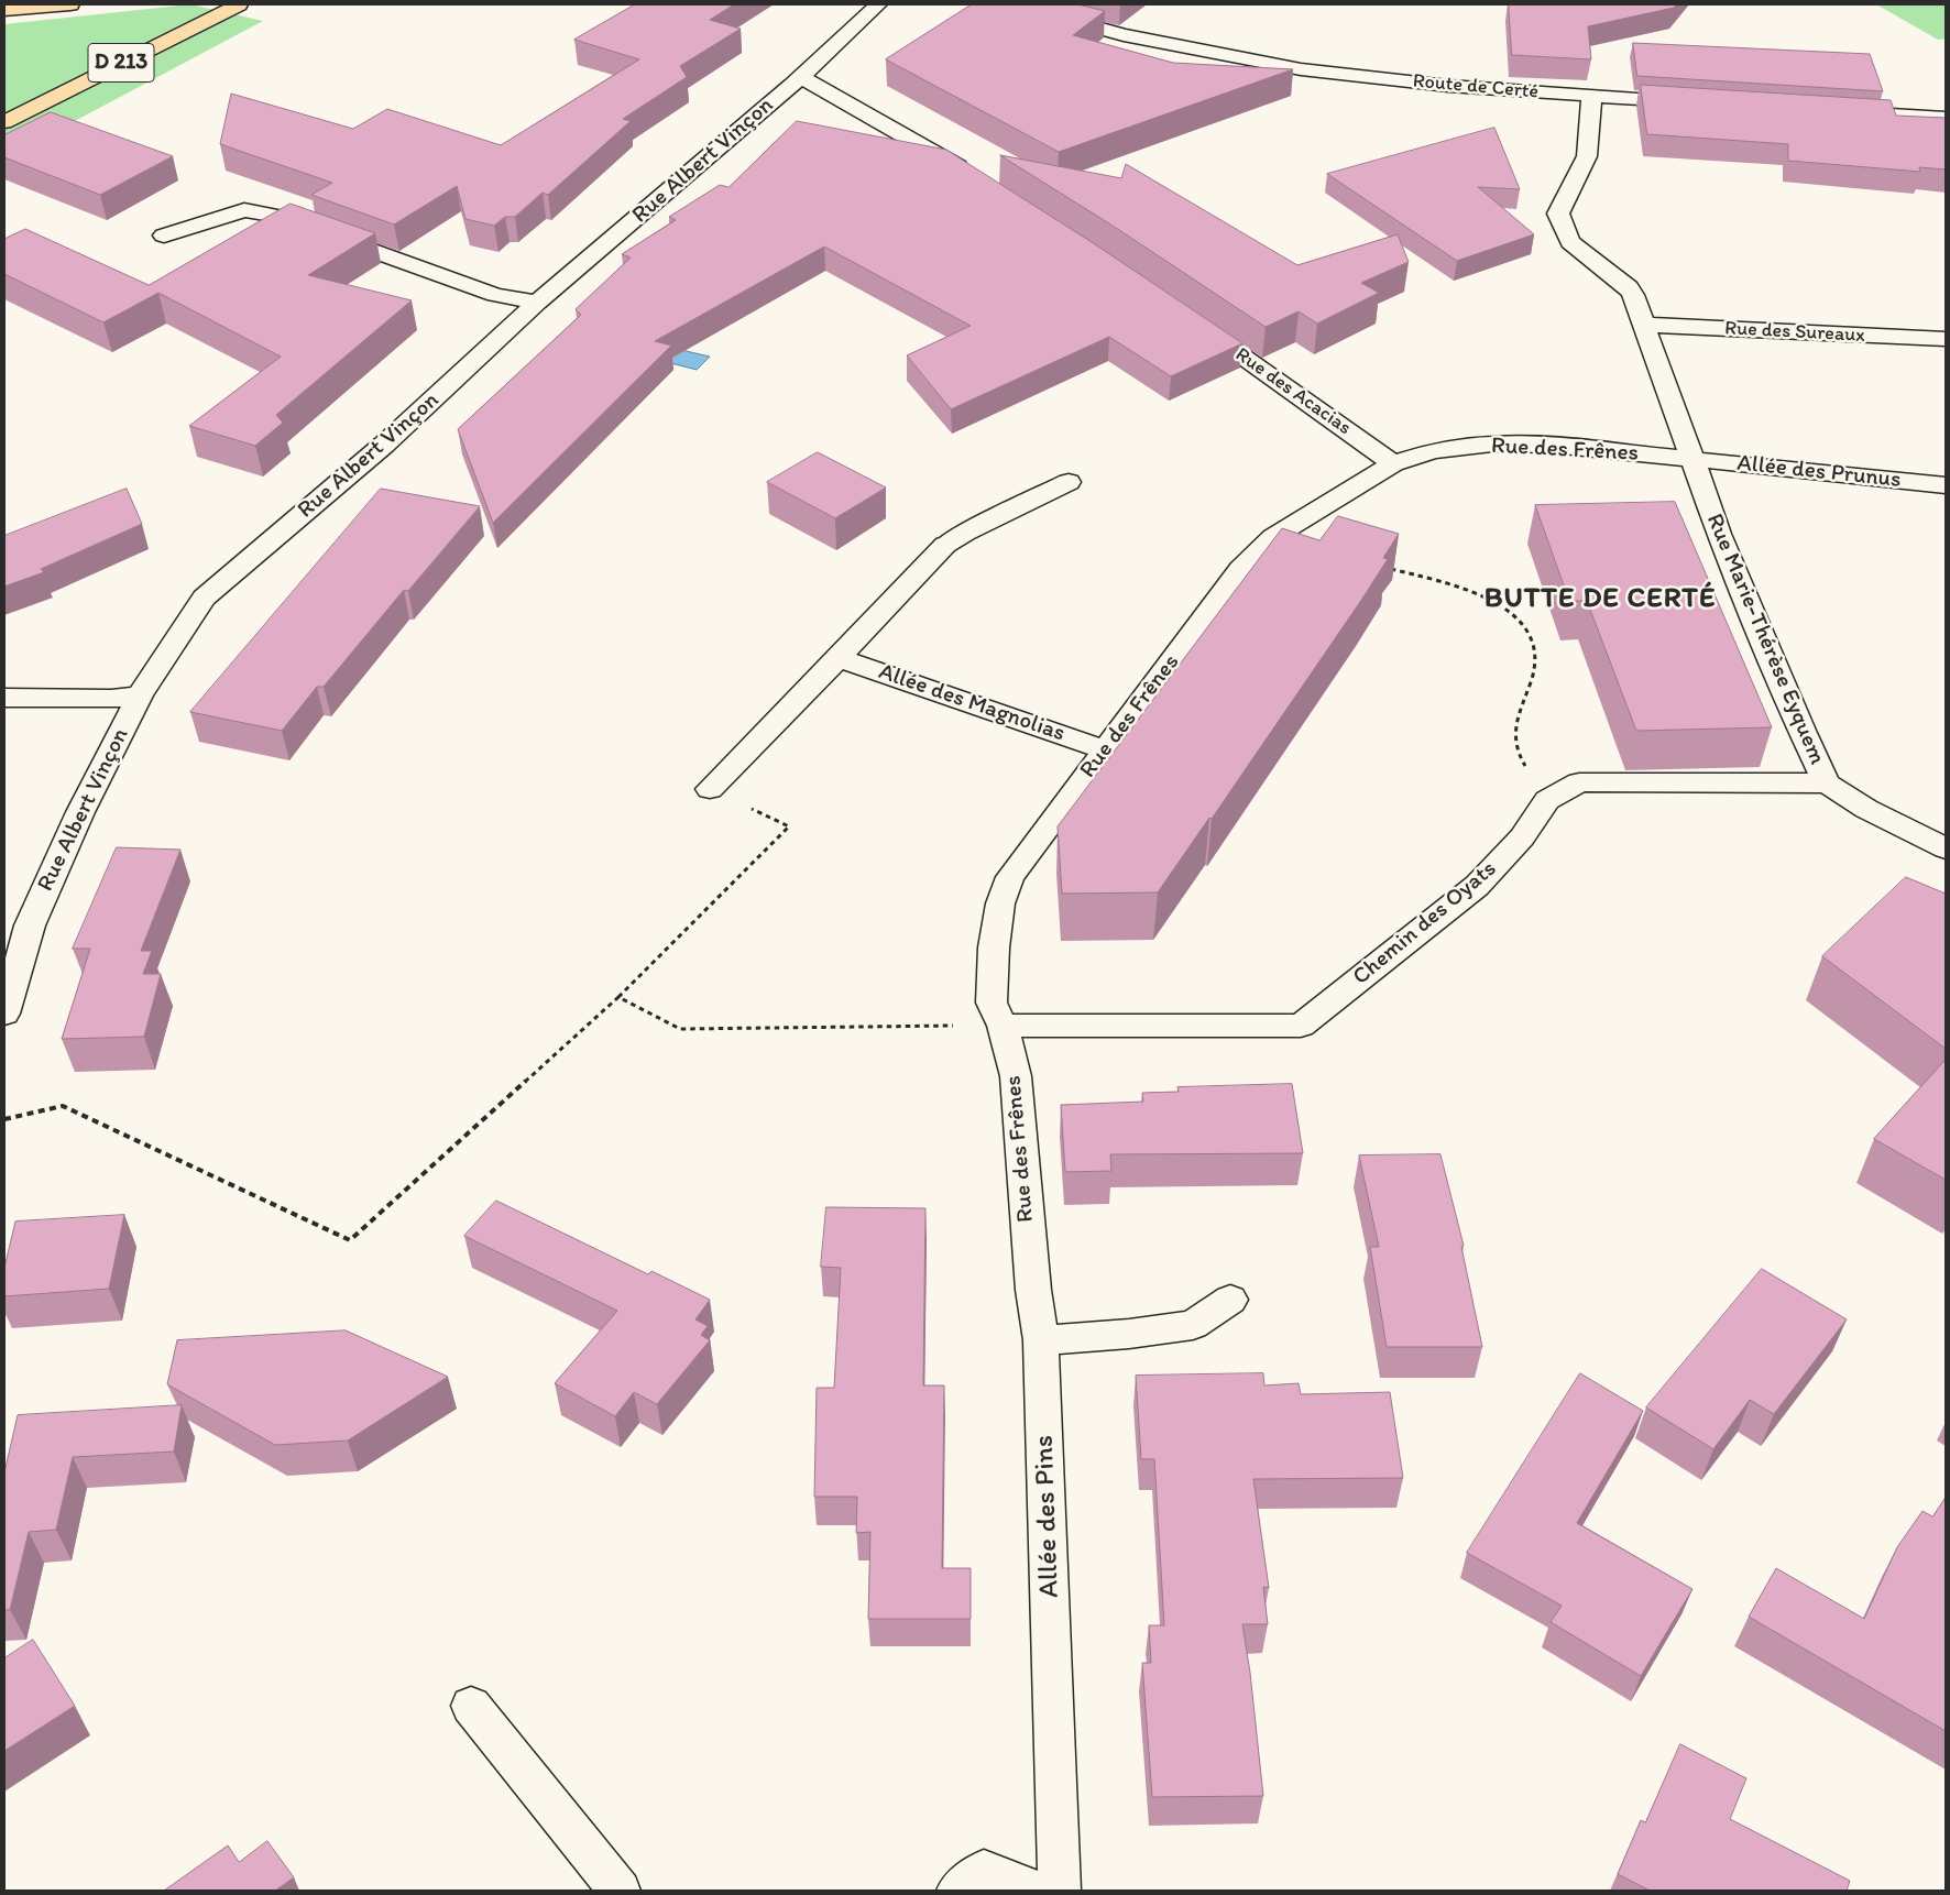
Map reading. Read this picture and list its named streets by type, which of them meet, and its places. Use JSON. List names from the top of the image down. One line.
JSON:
{"streets":{"highway":["D 213"],"street":["Route de Certé","Rue Albert Vinçon","Rue des Sureaux","Rue des Acacias","Rue des Frênes","Allée des Prunus","Rue Marie-Thérèse Eyquem","Allée des Magnolias","Chemin des Oyats","Allée des Pins"]},"crossings":[["Rue des Acacias","Rue des Frênes"],["Rue des Frênes","Allée des Prunus"],["Rue des Frênes","Rue Marie-Thérèse Eyquem"],["Rue des Frênes","Allée des Magnolias"],["Rue des Frênes","Chemin des Oyats"],["Rue des Frênes","Allée des Pins"],["Allée des Prunus","Rue Marie-Thérèse Eyquem"],["Rue Marie-Thérèse Eyquem","Chemin des Oyats"]],"districts":["BUTTE DE CERTÉ"]}
